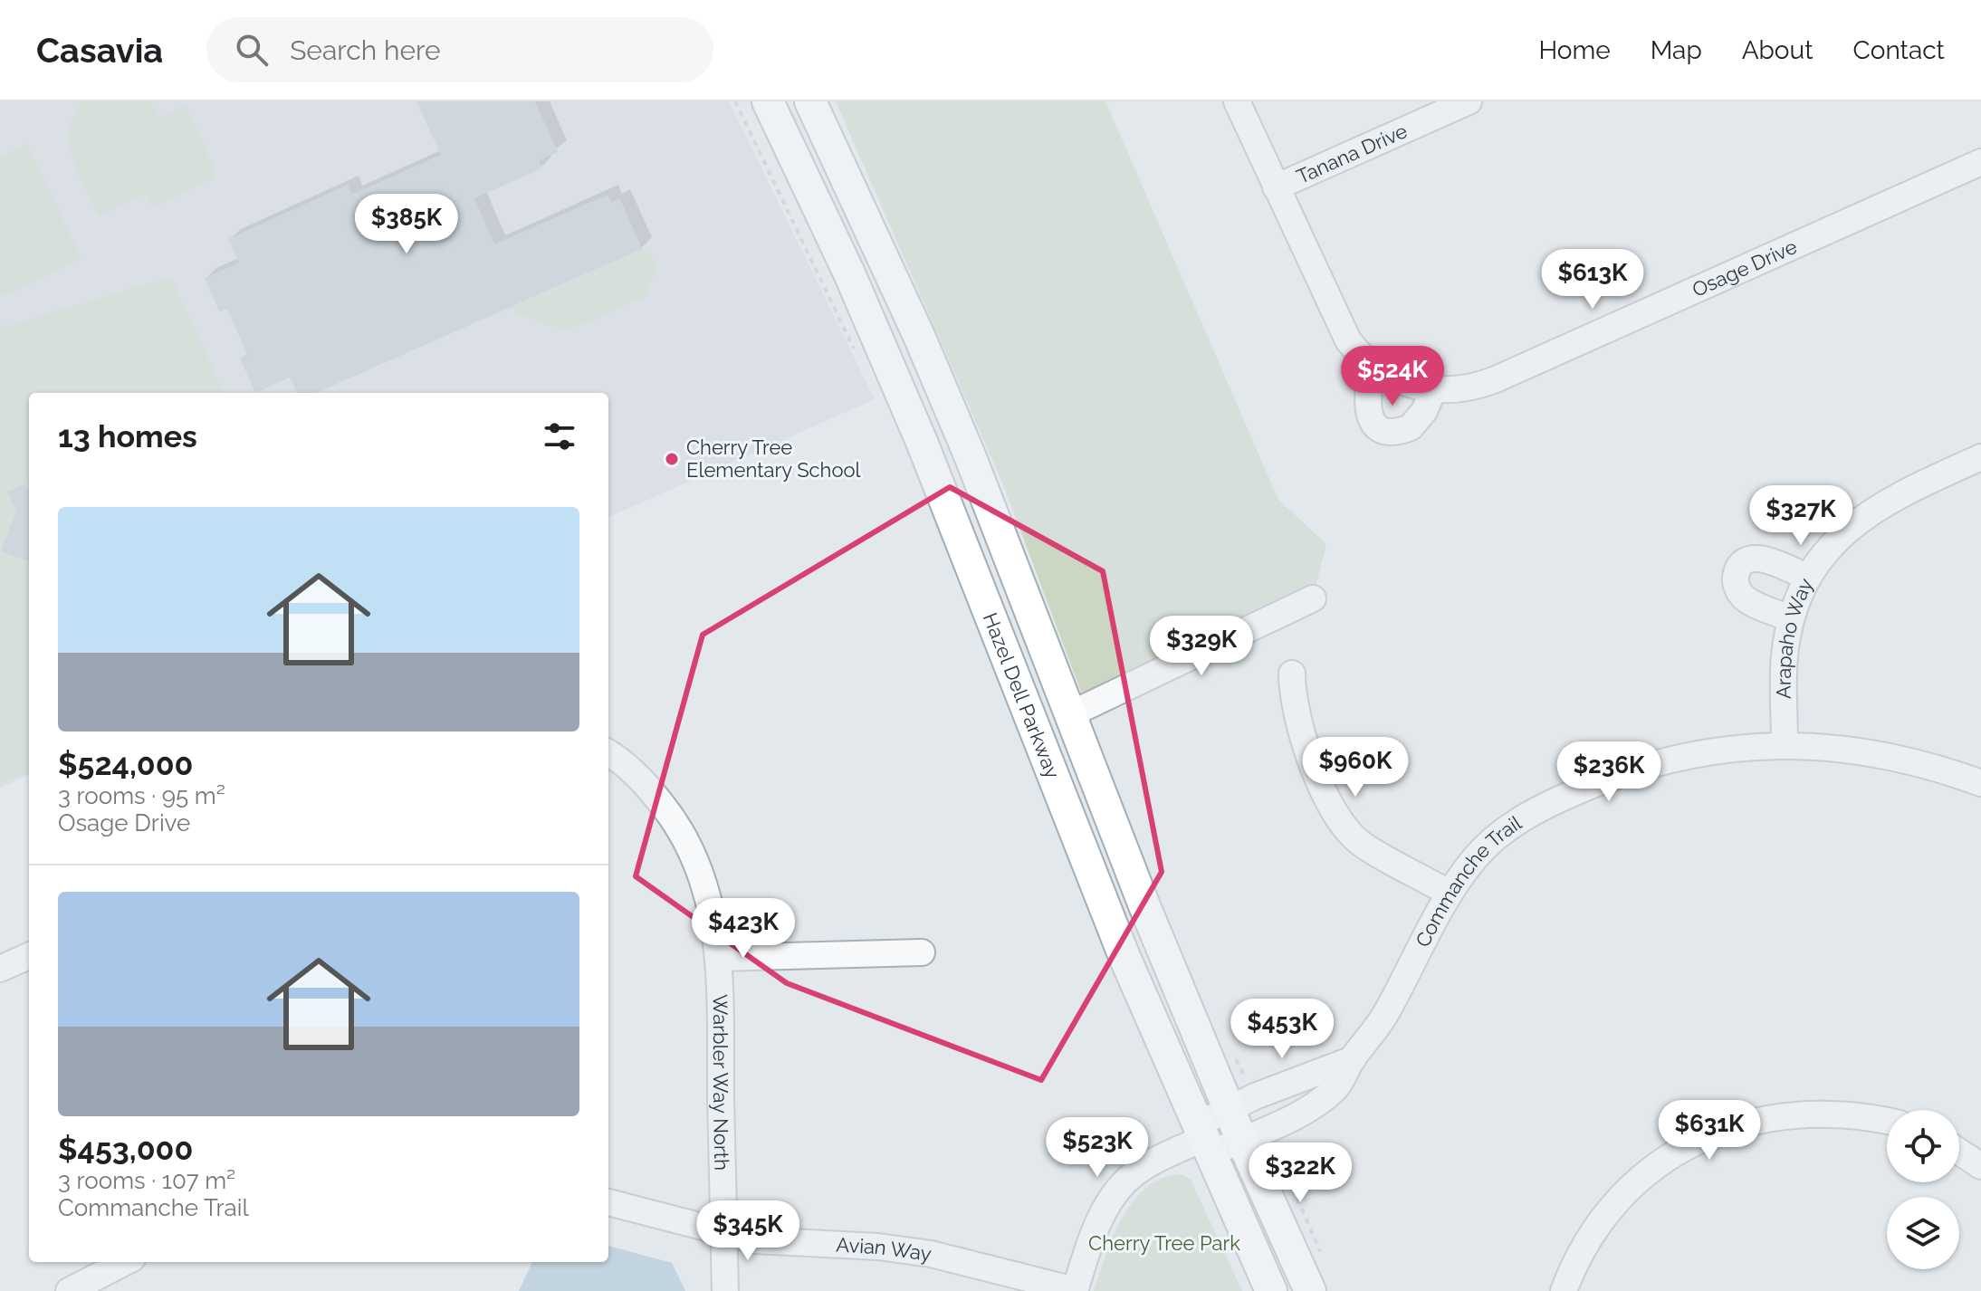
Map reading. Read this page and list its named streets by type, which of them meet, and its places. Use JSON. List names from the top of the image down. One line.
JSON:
{"streets":{"main road":["Hazel Dell Parkway"],"street":["Tanana Drive","Osage Drive","Arapaho Way","Commanche Trail","Warbler Way North","Avian Way"]},"crossings":[["Tanana Drive","Osage Drive"],["Arapaho Way","Commanche Trail"],["Hazel Dell Parkway","Commanche Trail"],["Warbler Way North","Avian Way"]],"parks":["Cherry Tree Park"],"places":["Cherry Tree Elementary School"],"page":{"header":"Casavia","search":"Search here","nav":["Home","Map","About","Contact"],"price":["$385K","$613K","$524K","$327K","$329K","$960K","$236K","$423K","$453K","$631K","$523K","$322K","$345K"],"heading":"13 homes","list":[{"name":"$524,000","note":"3 rooms · 95 m² · Osage Drive"},{"name":"$453,000","note":"3 rooms · 107 m² · Commanche Trail"}]}}
